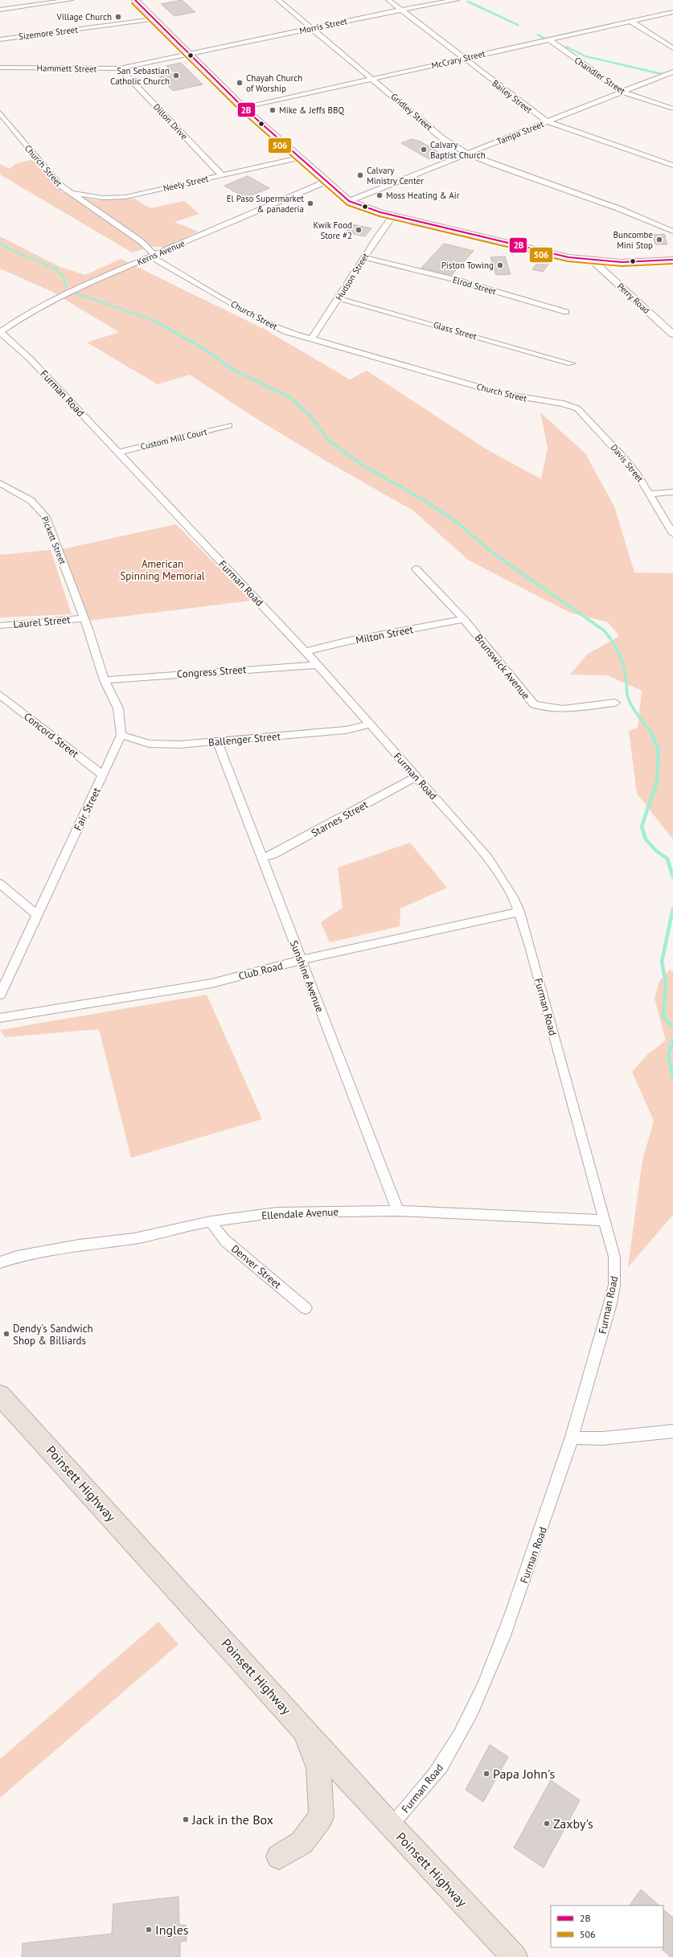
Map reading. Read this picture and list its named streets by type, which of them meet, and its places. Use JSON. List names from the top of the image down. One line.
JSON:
{"streets":{"highway":["Poinsett Highway"],"street":["Morris Street","Sizemore Street","McCrary Street","Hammett Street","Chandler Street","Bailey Street","Gridley Street","Dillon Drive","Tampa Street","Church Street","Neely Street","Kerns Avenue","Hudson Street","Elrod Street","Perry Road","Glass Street","Furman Road","Custom Mill Court","Davis Street","Pickett Street","Laurel Street","Milton Street","Brunswick Avenue","Congress Street","Concord Street","Ballenger Street","Fair Street","Starnes Street","Club Road","Sunshine Avenue","Ellendale Avenue","Denver Street"]},"crossings":[["Morris Street","Hammett Street"],["Morris Street","Bailey Street"],["Morris Street","Gridley Street"],["McCrary Street","Chandler Street"],["McCrary Street","Bailey Street"],["McCrary Street","Gridley Street"],["Hammett Street","Dillon Drive"],["Chandler Street","Tampa Street"],["Bailey Street","Tampa Street"],["Gridley Street","Tampa Street"],["Dillon Drive","Neely Street"],["Church Street","Neely Street"],["Church Street","Kerns Avenue"],["Church Street","Hudson Street"],["Church Street","Davis Street"],["Kerns Avenue","Furman Road"],["Hudson Street","Elrod Street"],["Hudson Street","Glass Street"],["Furman Road","Custom Mill Court"],["Furman Road","Milton Street"],["Furman Road","Congress Street"],["Furman Road","Ballenger Street"],["Furman Road","Starnes Street"],["Furman Road","Club Road"],["Furman Road","Ellendale Avenue"],["Furman Road","Poinsett Highway"],["Pickett Street","Laurel Street"],["Milton Street","Brunswick Avenue"],["Concord Street","Fair Street"],["Ballenger Street","Fair Street"],["Ballenger Street","Sunshine Avenue"],["Starnes Street","Sunshine Avenue"],["Club Road","Sunshine Avenue"],["Sunshine Avenue","Ellendale Avenue"],["Ellendale Avenue","Denver Street"]],"parks":["American Spinning Memorial"],"places":["Village Church","San Sebastian Catholic Church","Chayah Church of Worship","Mike & Jeffs BBQ","Calvary Baptist Church","Calvary Ministry Center","Moss Heating & Air","El Paso Supermarket & panaderia","Kwik Food Store #2","Buncombe Mini Stop","Piston Towing","Dendy's Sandwich Shop & Billiards","Papa John's","Jack in the Box","Zaxby's","Ingles"],"lines":["transit line 2B","transit line 506"],"legend":["2B","506"]}
